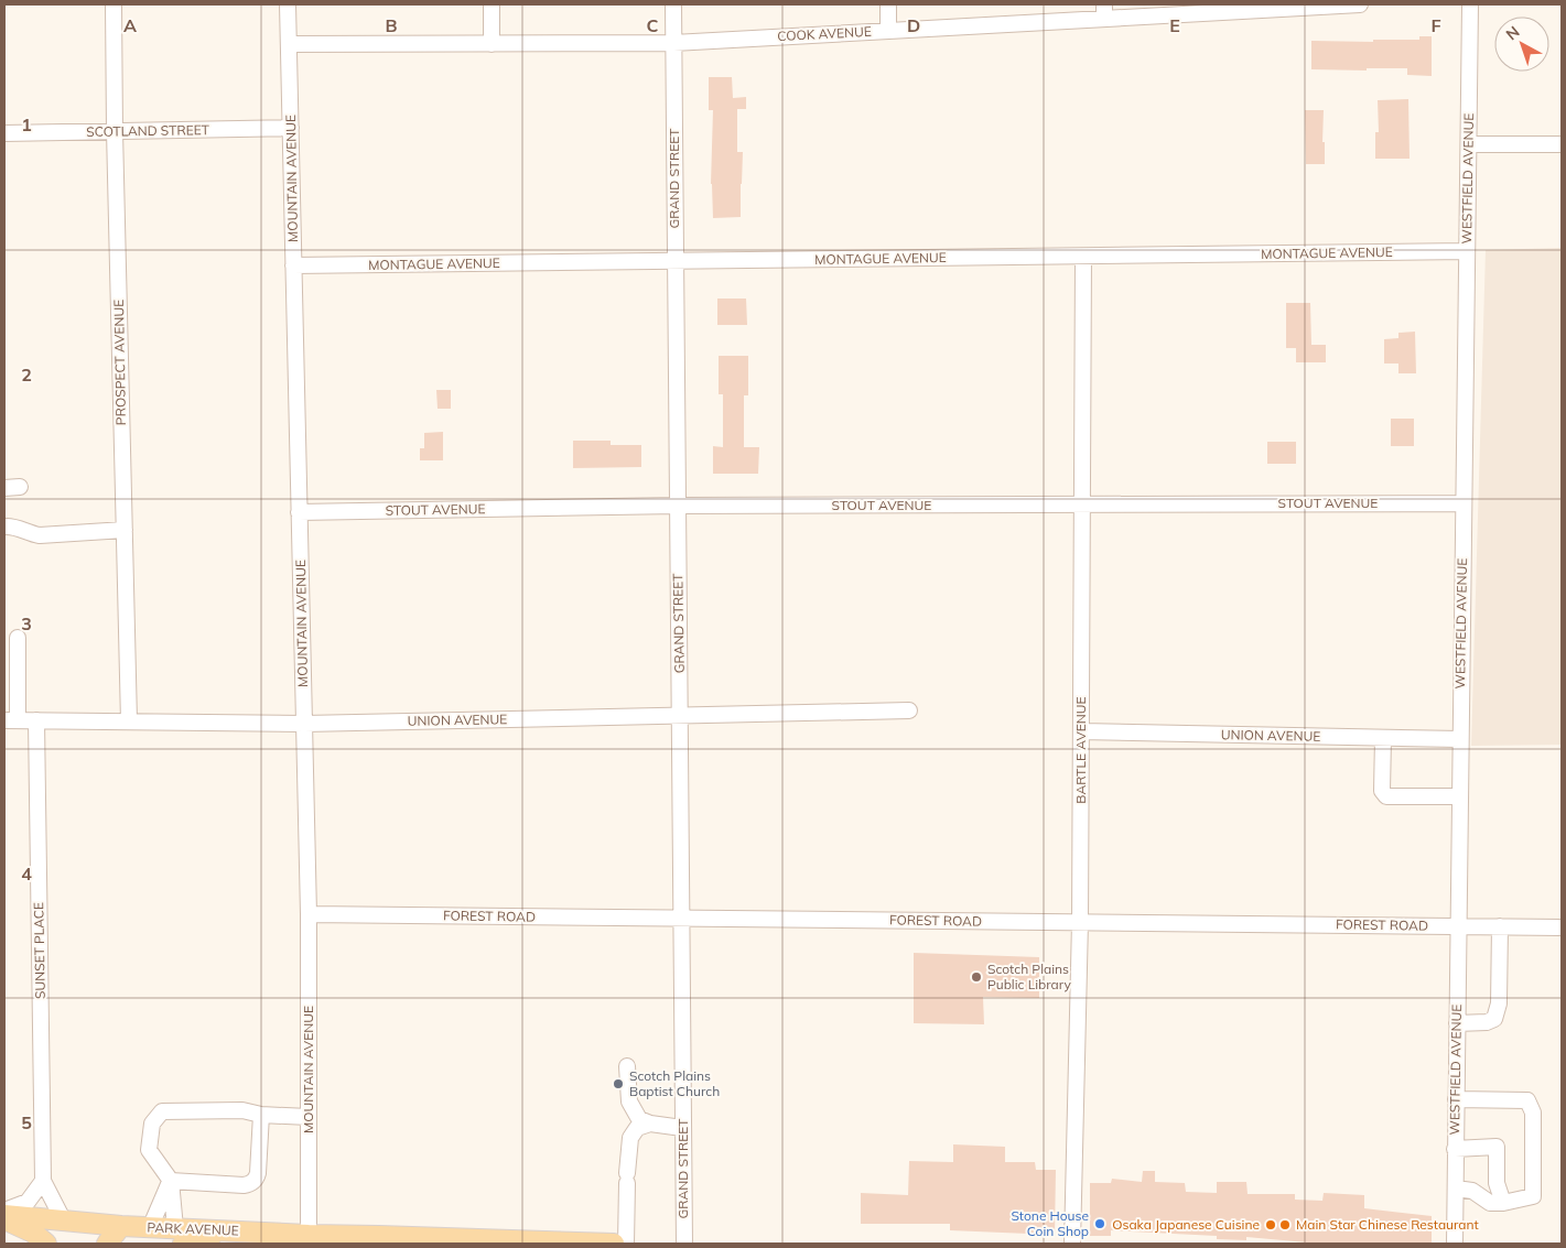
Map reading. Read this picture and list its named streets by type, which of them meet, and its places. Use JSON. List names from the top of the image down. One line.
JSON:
{"streets":{"main road":["PARK AVENUE"],"street":["COOK AVENUE","SCOTLAND STREET","MOUNTAIN AVENUE","GRAND STREET","WESTFIELD AVENUE","MONTAGUE AVENUE","PROSPECT AVENUE","STOUT AVENUE","UNION AVENUE","BARTLE AVENUE","FOREST ROAD","SUNSET PLACE"]},"crossings":[["COOK AVENUE","MOUNTAIN AVENUE"],["COOK AVENUE","GRAND STREET"],["SCOTLAND STREET","MOUNTAIN AVENUE"],["SCOTLAND STREET","PROSPECT AVENUE"],["MOUNTAIN AVENUE","MONTAGUE AVENUE"],["MOUNTAIN AVENUE","STOUT AVENUE"],["MOUNTAIN AVENUE","UNION AVENUE"],["MOUNTAIN AVENUE","FOREST ROAD"],["MOUNTAIN AVENUE","PARK AVENUE"],["GRAND STREET","MONTAGUE AVENUE"],["GRAND STREET","STOUT AVENUE"],["GRAND STREET","UNION AVENUE"],["GRAND STREET","FOREST ROAD"],["WESTFIELD AVENUE","MONTAGUE AVENUE"],["WESTFIELD AVENUE","STOUT AVENUE"],["WESTFIELD AVENUE","UNION AVENUE"],["WESTFIELD AVENUE","FOREST ROAD"],["MONTAGUE AVENUE","BARTLE AVENUE"],["PROSPECT AVENUE","UNION AVENUE"],["STOUT AVENUE","BARTLE AVENUE"],["UNION AVENUE","BARTLE AVENUE"],["UNION AVENUE","SUNSET PLACE"],["BARTLE AVENUE","FOREST ROAD"],["SUNSET PLACE","PARK AVENUE"]],"places":["Scotch Plains Public Library","Scotch Plains Baptist Church","Stone House Coin Shop","Osaka Japanese Cuisine","Main Star Chinese Restaurant"],"north":"top left","grid":{"columns":["A","B","C","D","E","F"],"rows":["1","2","3","4","5"]}}
